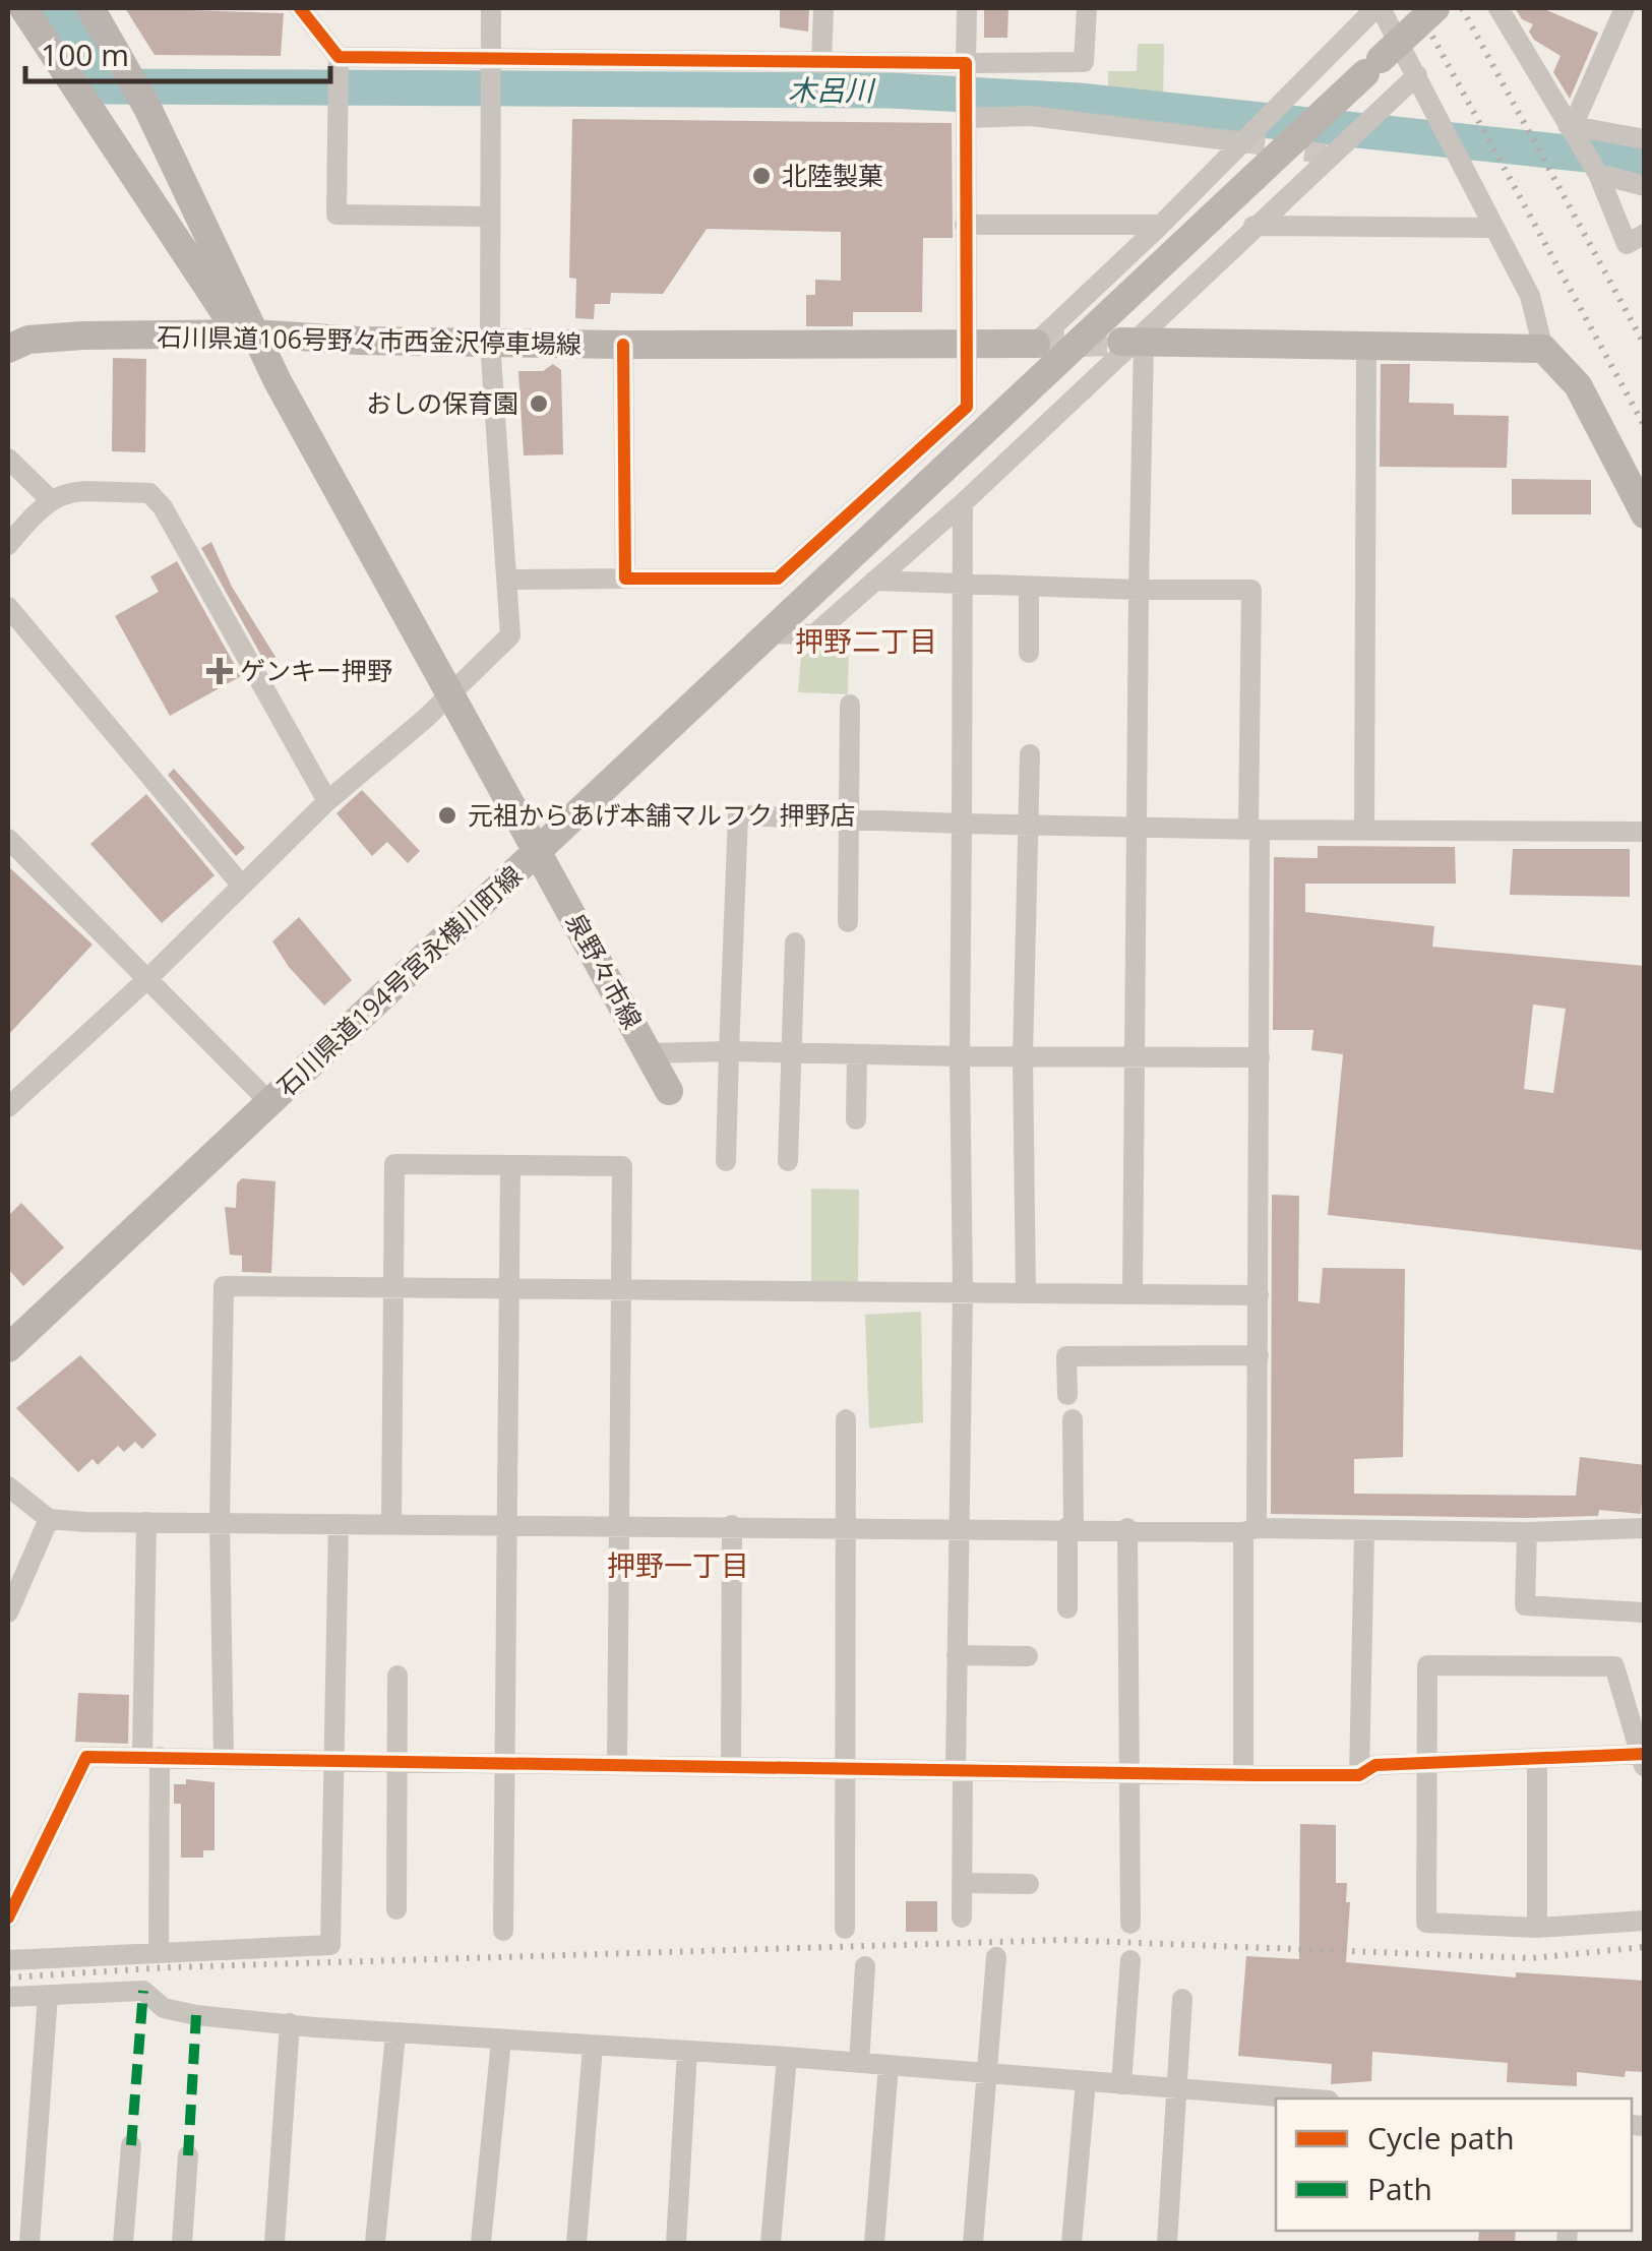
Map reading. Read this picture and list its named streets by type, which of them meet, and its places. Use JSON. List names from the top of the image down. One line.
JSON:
{"streets":{"main road":["石川県道106号野々市西金沢停車場線","泉野々市線","石川県道194号宮永横川町線"]},"crossings":[["石川県道106号野々市西金沢停車場線","石川県道194号宮永横川町線"],["泉野々市線","石川県道194号宮永横川町線"]],"districts":["押野二丁目","押野一丁目"],"water":["木呂川"],"places":{"other":["北陸製菓","おしの保育園","元祖からあげ本舗マルフク 押野店"],"health":["ゲンキー押野"]},"legend":["Cycle path","Path"],"scale_bar":"100 m"}
